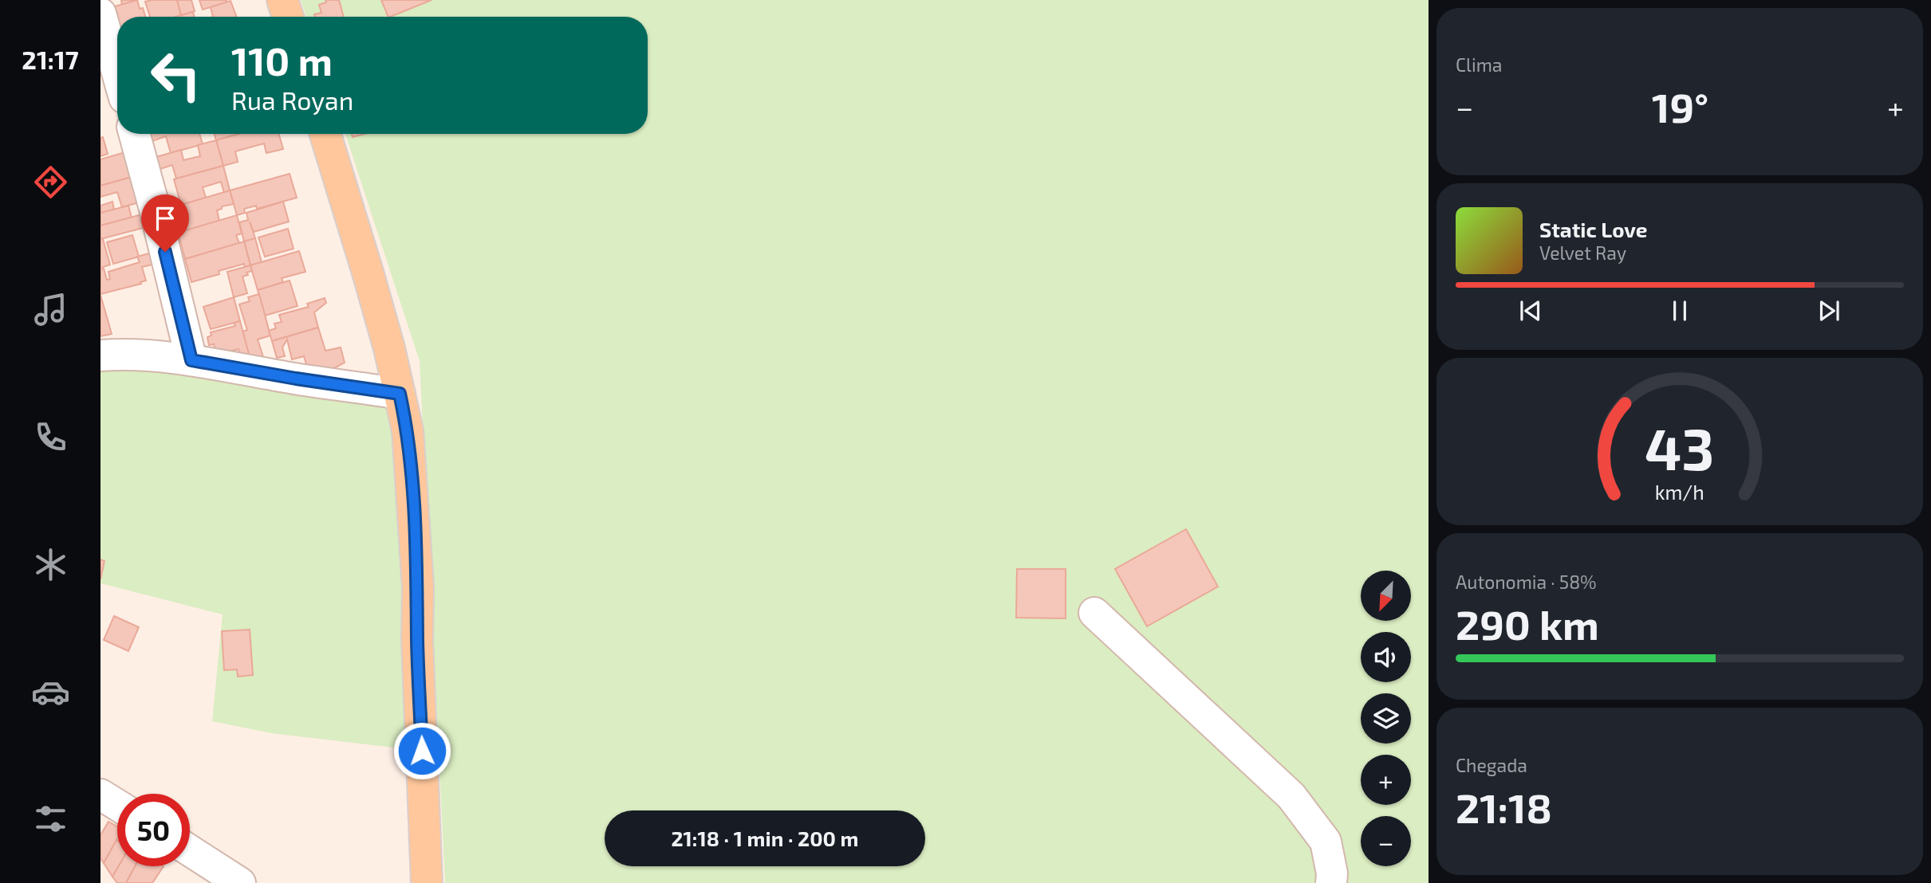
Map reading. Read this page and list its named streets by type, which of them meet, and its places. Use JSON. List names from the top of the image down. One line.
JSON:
{"north":"bottom left","page":{"tabs":"21:17","tile":["Clima",["Autonomia · 58%","290 km"],["Chegada","21:18"]],"turn":["110 m","Rua Royan"],"heat":["−","19°","+"],"song":["Static Love","Velvet Ray"],"map_buttons":["+","−"],"limit":"50","trip":"21:18 · 1 min · 200 m","gauge":["43","km/h"]}}
